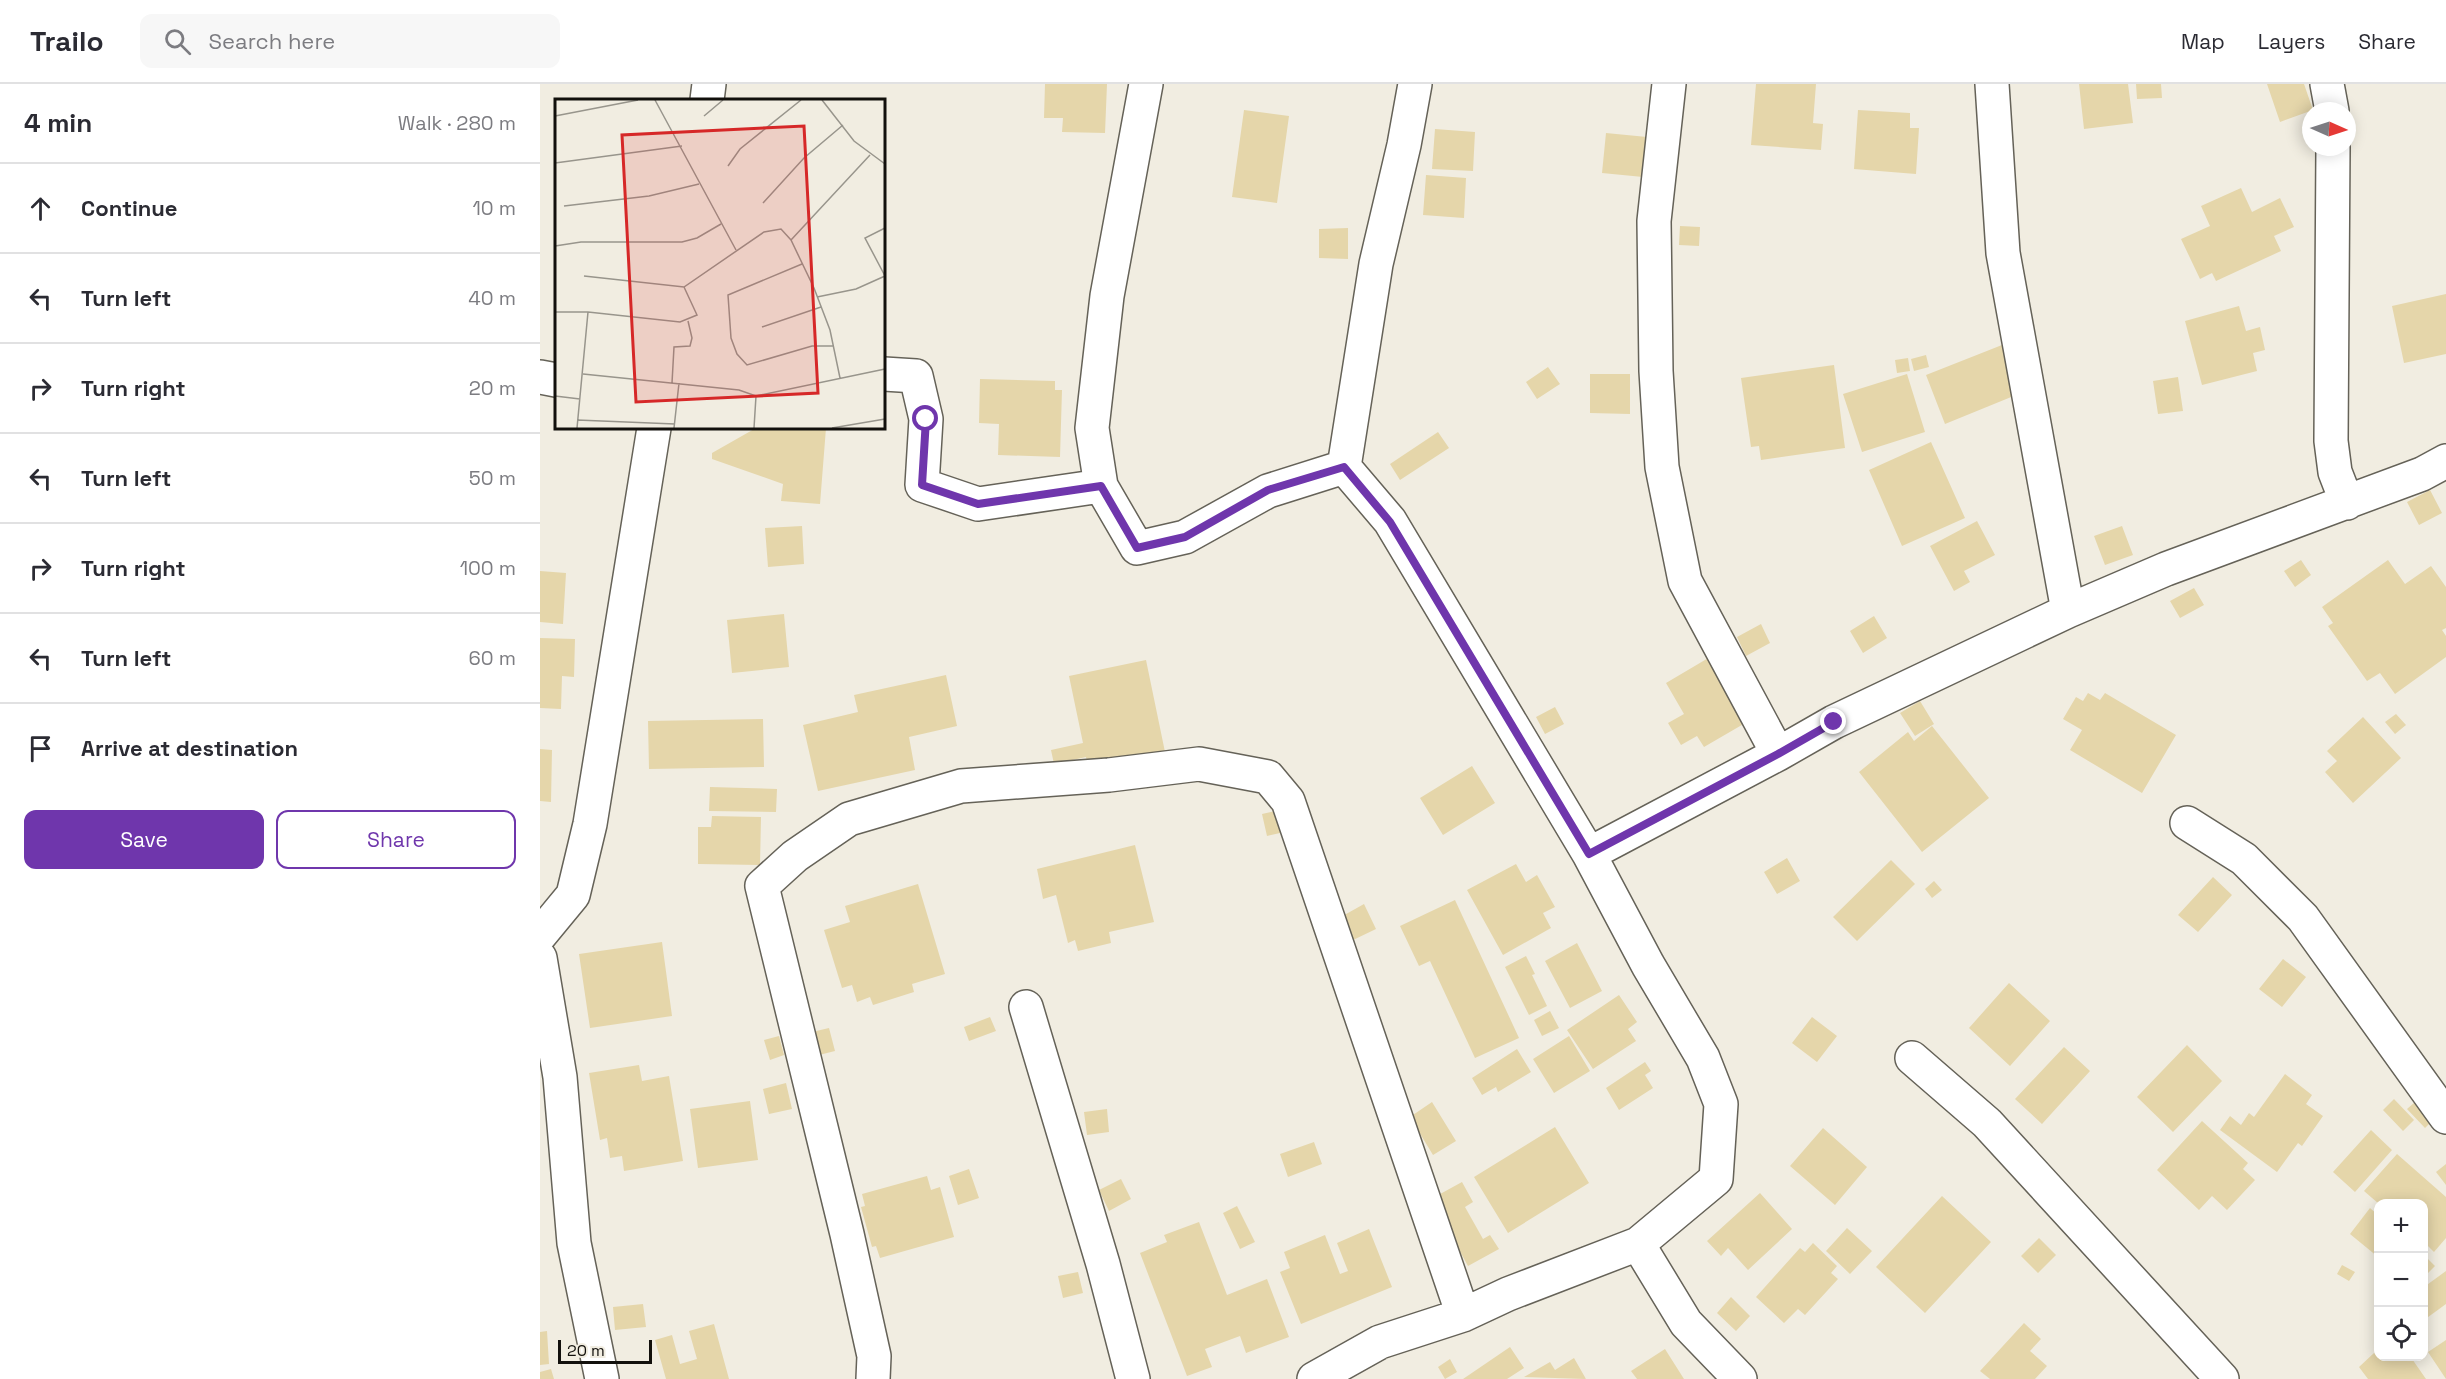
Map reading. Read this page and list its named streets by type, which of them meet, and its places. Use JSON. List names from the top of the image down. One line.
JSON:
{"scale_bar":"20 m","north":"right","page":{"header":"Trailo","search":"Search here","nav":["Map","Layers","Share"],"heading":["4 min","Walk · 280 m"],"list":[["Continue","10 m"],["Turn left","40 m"],["Turn right","20 m"],["Turn left","50 m"],["Turn right","100 m"],["Turn left","60 m"],"Arrive at destination"],"buttons":["Save","Share"],"map_buttons":["+","−"],"scale":"20 m"}}
